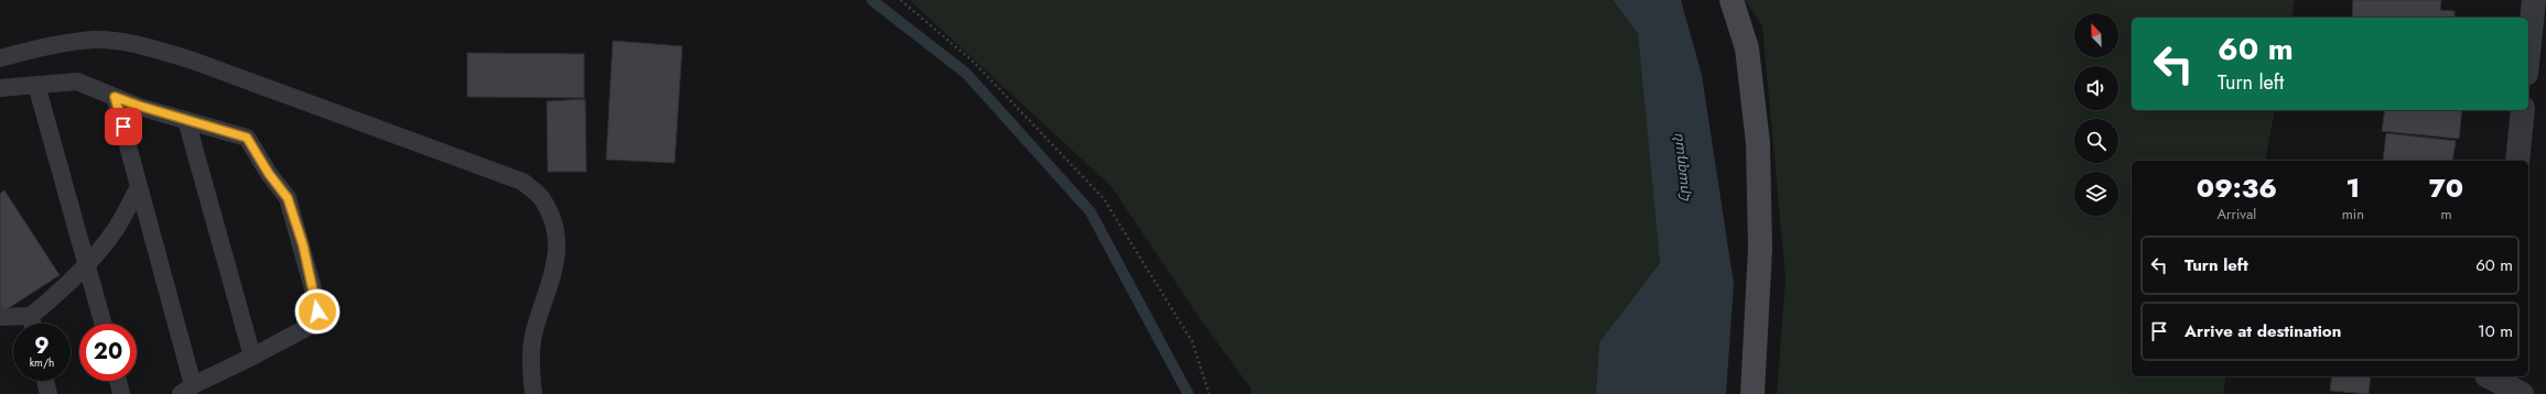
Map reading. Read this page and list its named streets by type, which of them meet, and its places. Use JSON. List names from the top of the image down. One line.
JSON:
{"water":["Հրազդան"],"north":"top left","page":{"turn":["60 m","Turn left"],"eta":["09:36","Arrival","1","min","70","m"],"list":[{"name":"Turn left","value":"60 m"},{"name":"Arrive at destination","value":"10 m"}],"speed":"9 km/h","limit":"20"}}
